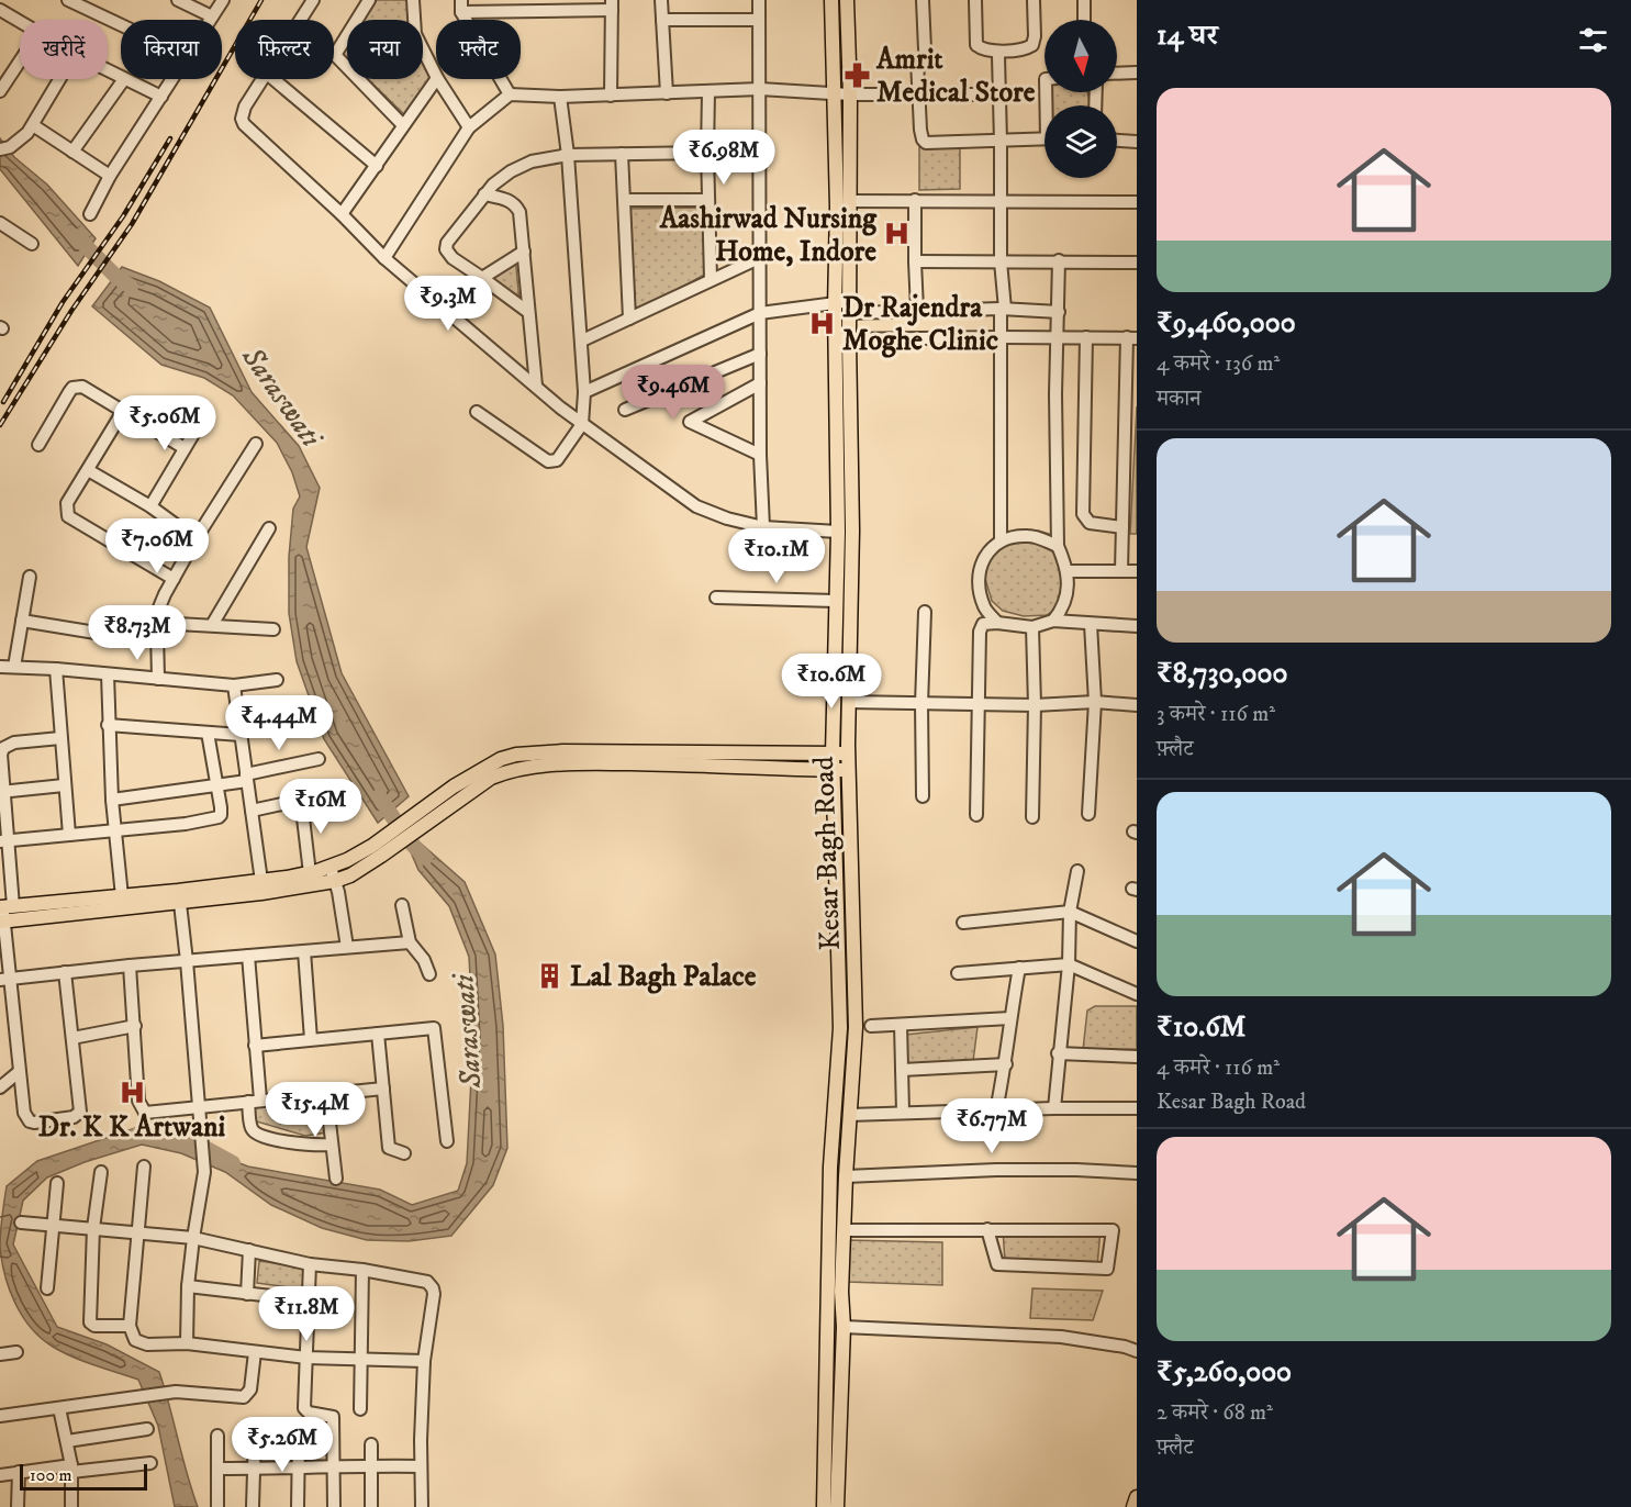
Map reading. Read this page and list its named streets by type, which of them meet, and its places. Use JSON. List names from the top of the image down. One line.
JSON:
{"streets":{"main road":["Kesar Bagh Road"]},"water":["Saraswati"],"places":{"pharmacy":["Amrit Medical Store"],"hospital":["Aashirwad Nursing Home, Indore","Dr Rajendra Moghe Clinic","Dr. K K Artwani"],"building":["Lal Bagh Palace"]},"scale_bar":"100 m","north":"bottom","page":{"heading":"14 घर","chip":["खरीदें","किराया","फ़िल्टर","नया","फ़्लैट"],"list":[{"name":"₹9,460,000","note":"4 कमरे · 136 m² · मकान"},{"name":"₹8,730,000","note":"3 कमरे · 116 m² · फ़्लैट"},{"name":"₹10.6M","note":"4 कमरे · 116 m² · Kesar Bagh Road"},{"name":"₹5,260,000","note":"2 कमरे · 68 m² · फ़्लैट"}],"price":["₹6.98M","₹9.3M","₹9.46M","₹5.06M","₹7.06M","₹10.1M","₹8.73M","₹10.6M","₹4.44M","₹16M","₹15.4M","₹6.77M","₹11.8M","₹5.26M"],"scale":"100 m"}}
